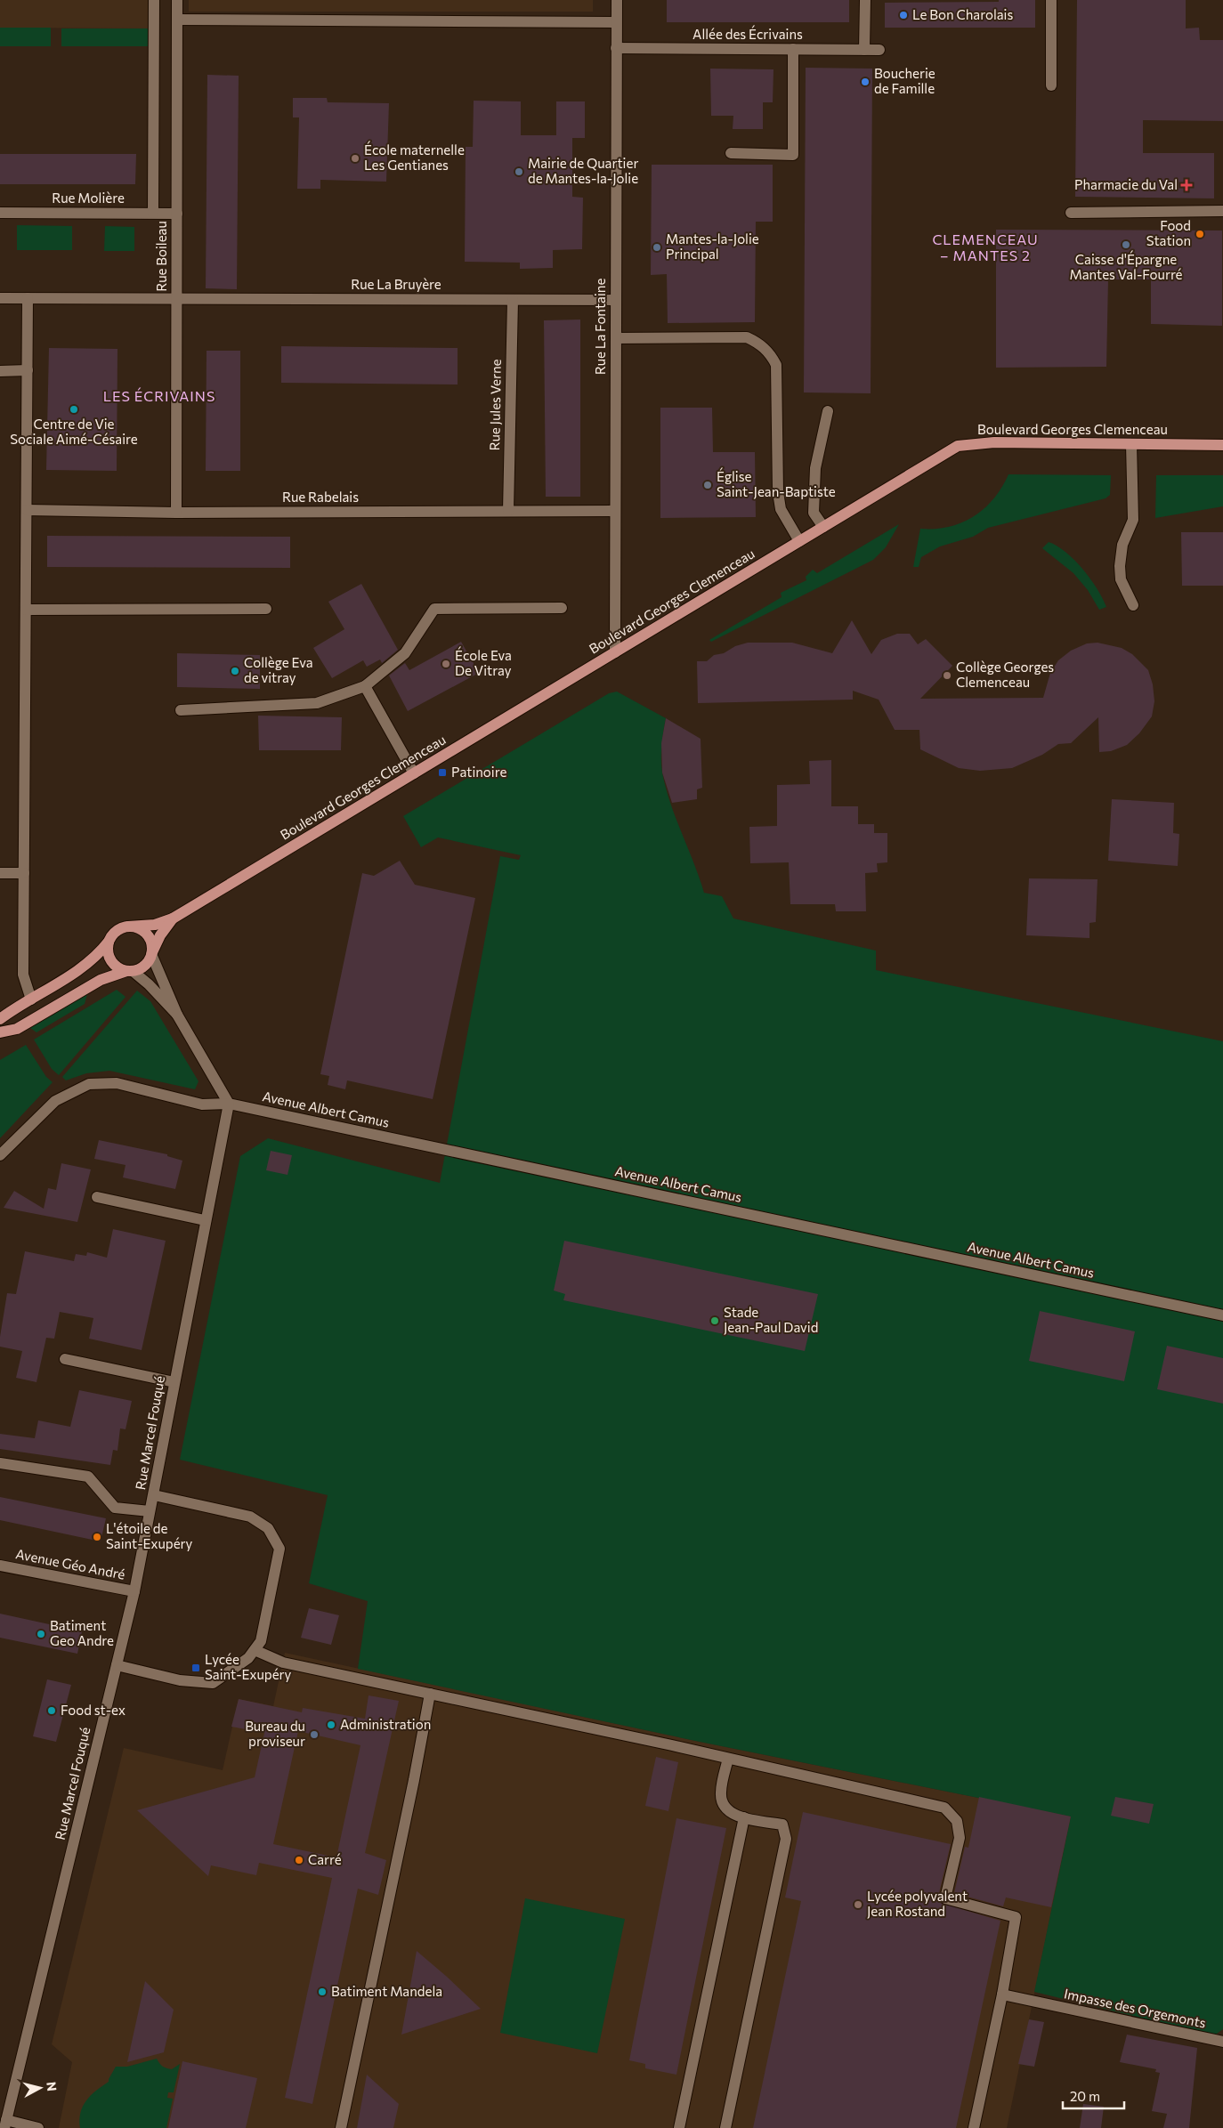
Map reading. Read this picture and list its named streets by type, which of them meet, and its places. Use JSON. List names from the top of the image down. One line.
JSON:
{"streets":{"main road":["Boulevard Georges Clemenceau"],"street":["Allée des Écrivains","Rue Molière","Rue Boileau","Rue La Bruyère","Rue La Fontaine","Rue Jules Verne","Rue Rabelais","Avenue Albert Camus","Rue Marcel Fouqué","Avenue Géo André","Impasse des Orgemonts"]},"crossings":[["Allée des Écrivains","Rue La Fontaine"],["Rue Molière","Rue Boileau"],["Rue Boileau","Rue La Bruyère"],["Rue Boileau","Rue Rabelais"],["Rue La Bruyère","Rue La Fontaine"],["Rue La Bruyère","Rue Jules Verne"],["Rue La Fontaine","Boulevard Georges Clemenceau"],["Rue La Fontaine","Rue Rabelais"],["Rue Jules Verne","Rue Rabelais"],["Avenue Albert Camus","Rue Marcel Fouqué"],["Rue Marcel Fouqué","Avenue Géo André"]],"districts":["CLEMENCEAU – MANTES 2","LES ÉCRIVAINS"],"places":{"other":["Le Bon Charolais","Boucherie de Famille","École maternelle Les Gentianes","Mairie de Quartier de Mantes-la-Jolie","Food Station","Caisse d'Épargne Mantes Val-Fourré","Mantes-la-Jolie Principal","Centre de Vie Sociale Aimé-Césaire","Église Saint-Jean-Baptiste","École Eva De Vitray","Collège Eva de vitray","Collège Georges Clemenceau","Stade Jean-Paul David","L'étoile de Saint-Exupéry","Batiment Geo Andre","Food st-ex","Administration","Bureau du proviseur","Carré","Lycée polyvalent Jean Rostand","Batiment Mandela"],"health":["Pharmacie du Val"],"transit":["Patinoire","Lycée Saint-Exupéry"]},"scale_bar":"20 m","north":"right"}
